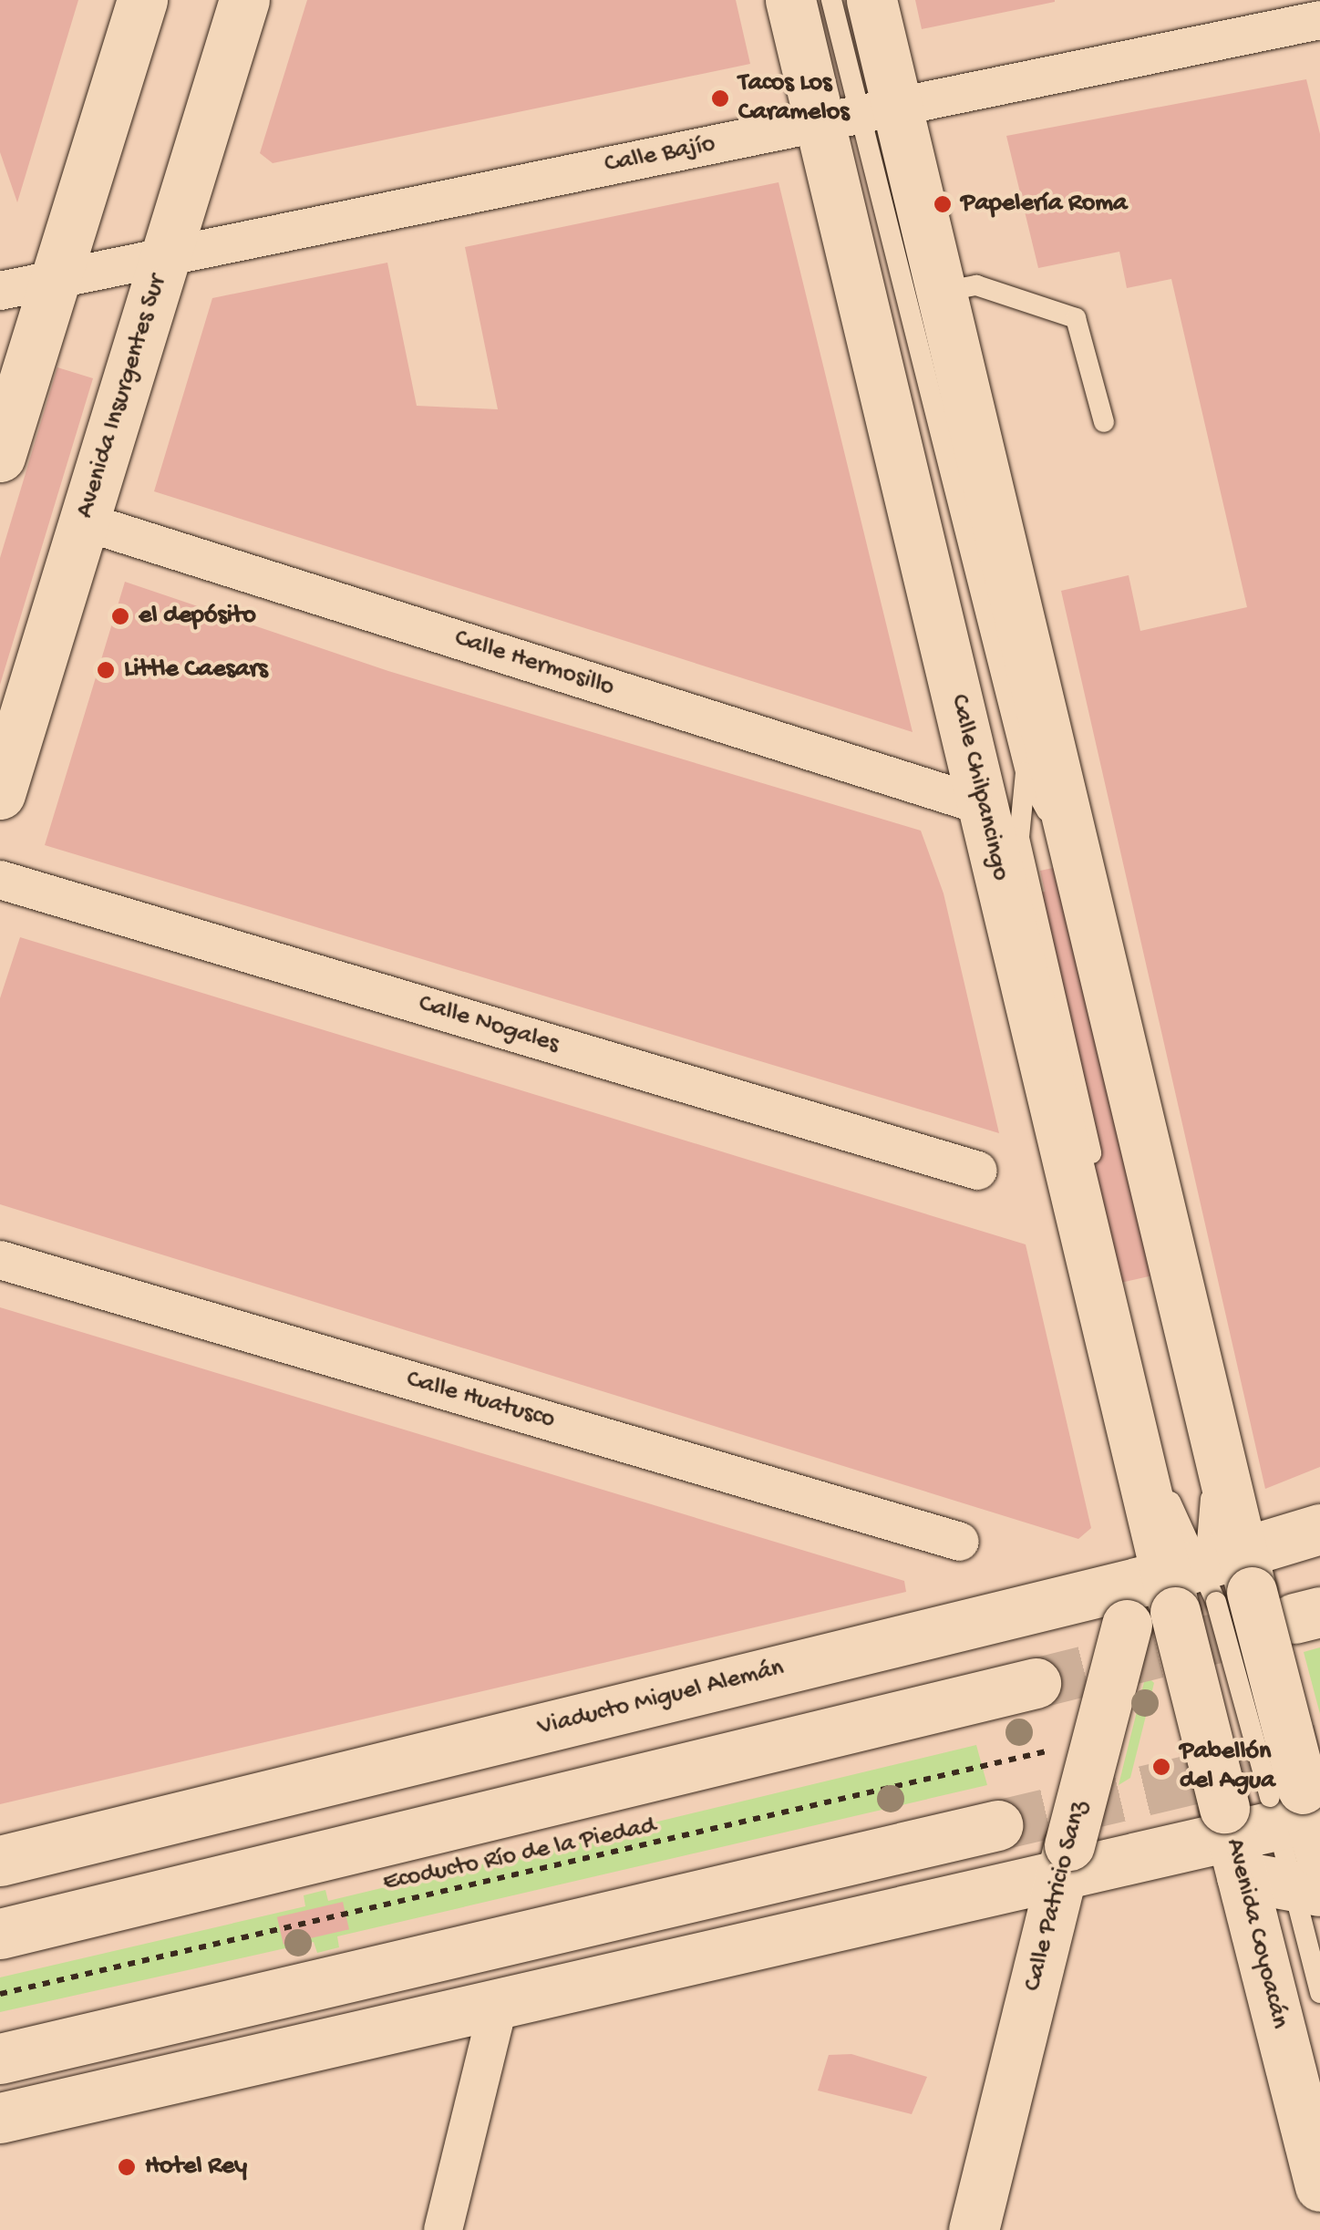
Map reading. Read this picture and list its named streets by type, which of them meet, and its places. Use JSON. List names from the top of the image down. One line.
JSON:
{"streets":{"main road":["Avenida Insurgentes Sur","Calle Chilpancingo","Viaducto Miguel Alemán","Calle Patricio Sanz","Avenida Coyoacán"],"street":["Calle Bajío","Calle Hermosillo","Calle Nogales","Calle Huatusco"],"path":["Ecoducto Río de la Piedad"]},"crossings":[["Calle Bajío","Avenida Insurgentes Sur"],["Calle Bajío","Calle Chilpancingo"],["Avenida Insurgentes Sur","Calle Hermosillo"],["Calle Hermosillo","Calle Chilpancingo"],["Calle Chilpancingo","Viaducto Miguel Alemán"],["Calle Chilpancingo","Calle Patricio Sanz"],["Calle Chilpancingo","Avenida Coyoacán"],["Viaducto Miguel Alemán","Calle Patricio Sanz"],["Viaducto Miguel Alemán","Avenida Coyoacán"],["Calle Patricio Sanz","Avenida Coyoacán"]],"places":["Tacos Los Caramelos","Papelería Roma","el depósito","Little Caesars","Pabellón del Agua","Hotel Rey"]}
